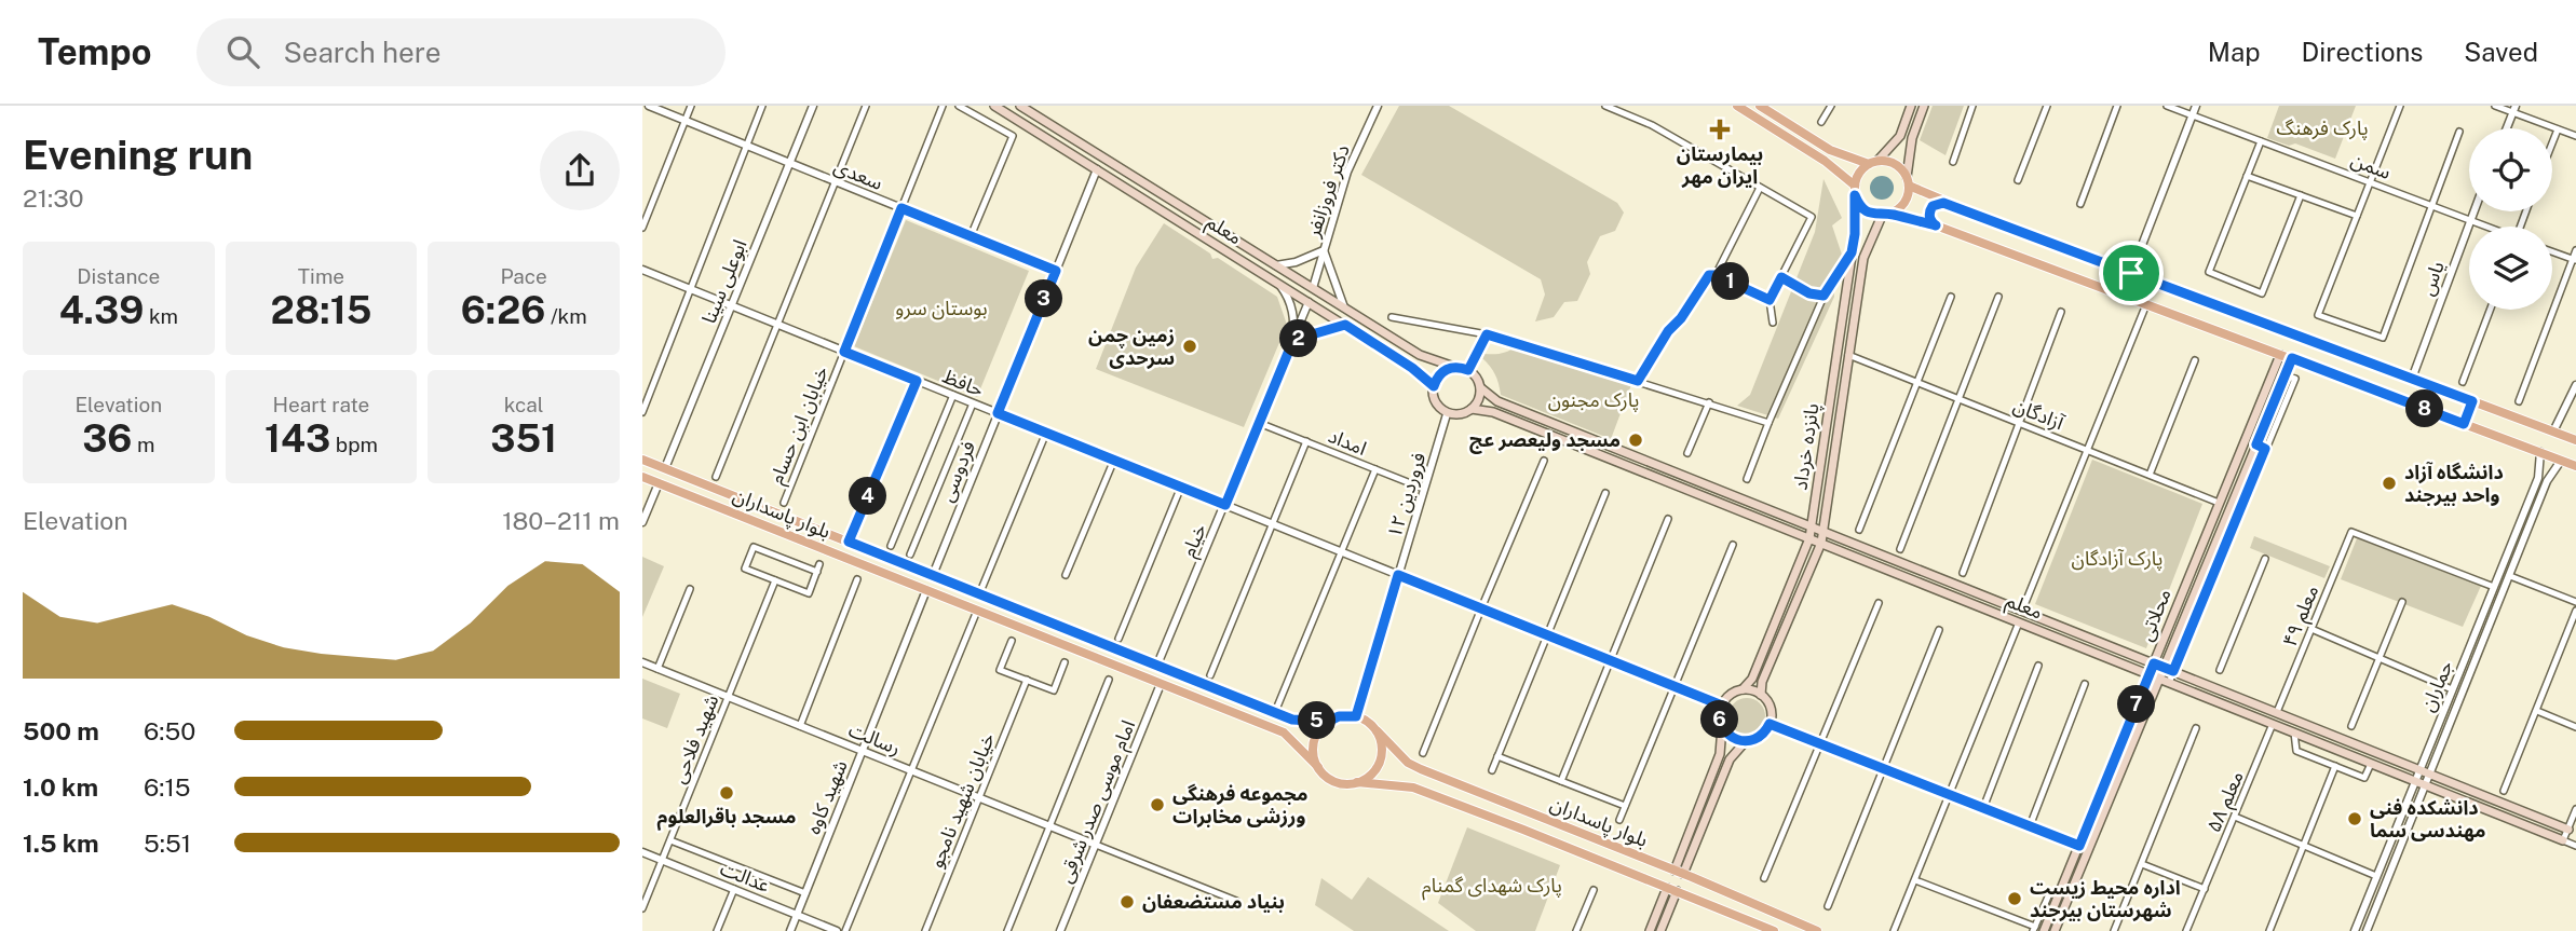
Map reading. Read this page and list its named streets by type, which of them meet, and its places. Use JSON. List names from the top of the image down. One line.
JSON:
{"streets":{"main road":["معلم","پانزده خرداد","بلوار پاسداران","محلاتی"],"street":["سمن","سعدی","دکتر فروزانفر","یاس","ابوعلی سینا","حافظ","آزادگان","خیابان ابن حسام","امداد","فردوسی","۱۲ فروردین","خیام","معلم ۴۹","جماران","شهید فلاحی","رسالت","شهید کاوه","خیابان شهید نامجو","امام موسی صدر شرقی","معلم ۵۸","عدالت"]},"crossings":[["سمن","یاس"],["سعدی","ابوعلی سینا"],["سعدی","خیابان ابن حسام"],["سعدی","فردوسی"],["دکتر فروزانفر","معلم"],["معلم","پانزده خرداد"],["معلم","فردوسی"],["معلم","۱۲ فروردین"],["معلم","خیام"],["معلم","محلاتی"],["معلم","معلم ۴۹"],["معلم","جماران"],["معلم","معلم ۵۸"],["ابوعلی سینا","حافظ"],["ابوعلی سینا","بلوار پاسداران"],["حافظ","خیابان ابن حسام"],["حافظ","پانزده خرداد"],["حافظ","فردوسی"],["حافظ","۱۲ فروردین"],["حافظ","خیام"],["آزادگان","پانزده خرداد"],["آزادگان","محلاتی"],["امداد","۱۲ فروردین"],["امداد","خیام"],["فردوسی","بلوار پاسداران"],["۱۲ فروردین","بلوار پاسداران"],["بلوار پاسداران","خیام"],["بلوار پاسداران","شهید کاوه"],["بلوار پاسداران","امام موسی صدر شرقی"],["معلم ۴۹","جماران"],["شهید فلاحی","رسالت"],["شهید فلاحی","عدالت"],["رسالت","شهید کاوه"],["رسالت","خیابان شهید نامجو"],["رسالت","امام موسی صدر شرقی"],["شهید کاوه","عدالت"]],"parks":["پارک فرهنگ","بوستان سرو","پارک مجنون","پارک آزادگان","پارک شهدای گمنام"],"places":{"health":["بیمارستان ایران مهر"],"other":["زمین چمن سرحدی","مسجد ولیعصر عج","دانشگاه آزاد واحد بیرجند","مسجد باقرالعلوم","مجموعه فرهنگی ورزشی مخابرات","دانشکده فنی مهندسی سما","اداره محیط زیست شهرستان بیرجند","بنیاد مستضعفان"]},"page":{"header":"Tempo","search":"Search here","nav":["Map","Directions","Saved"],"heading":["Evening run","21:30"],"stats":[["Distance","4.39 km"],["Time","28:15"],["Pace","6:26 /km"],["Elevation","36 m"],["Heart rate","143 bpm"],["kcal","351"]],"pins":["1","3","2","8","4","7","6","5"],"chart":["Elevation","180–211 m"],"list":[{"name":"500 m","note":"6:50"},{"name":"1.0 km","note":"6:15"},{"name":"1.5 km","note":"5:51"}]}}
